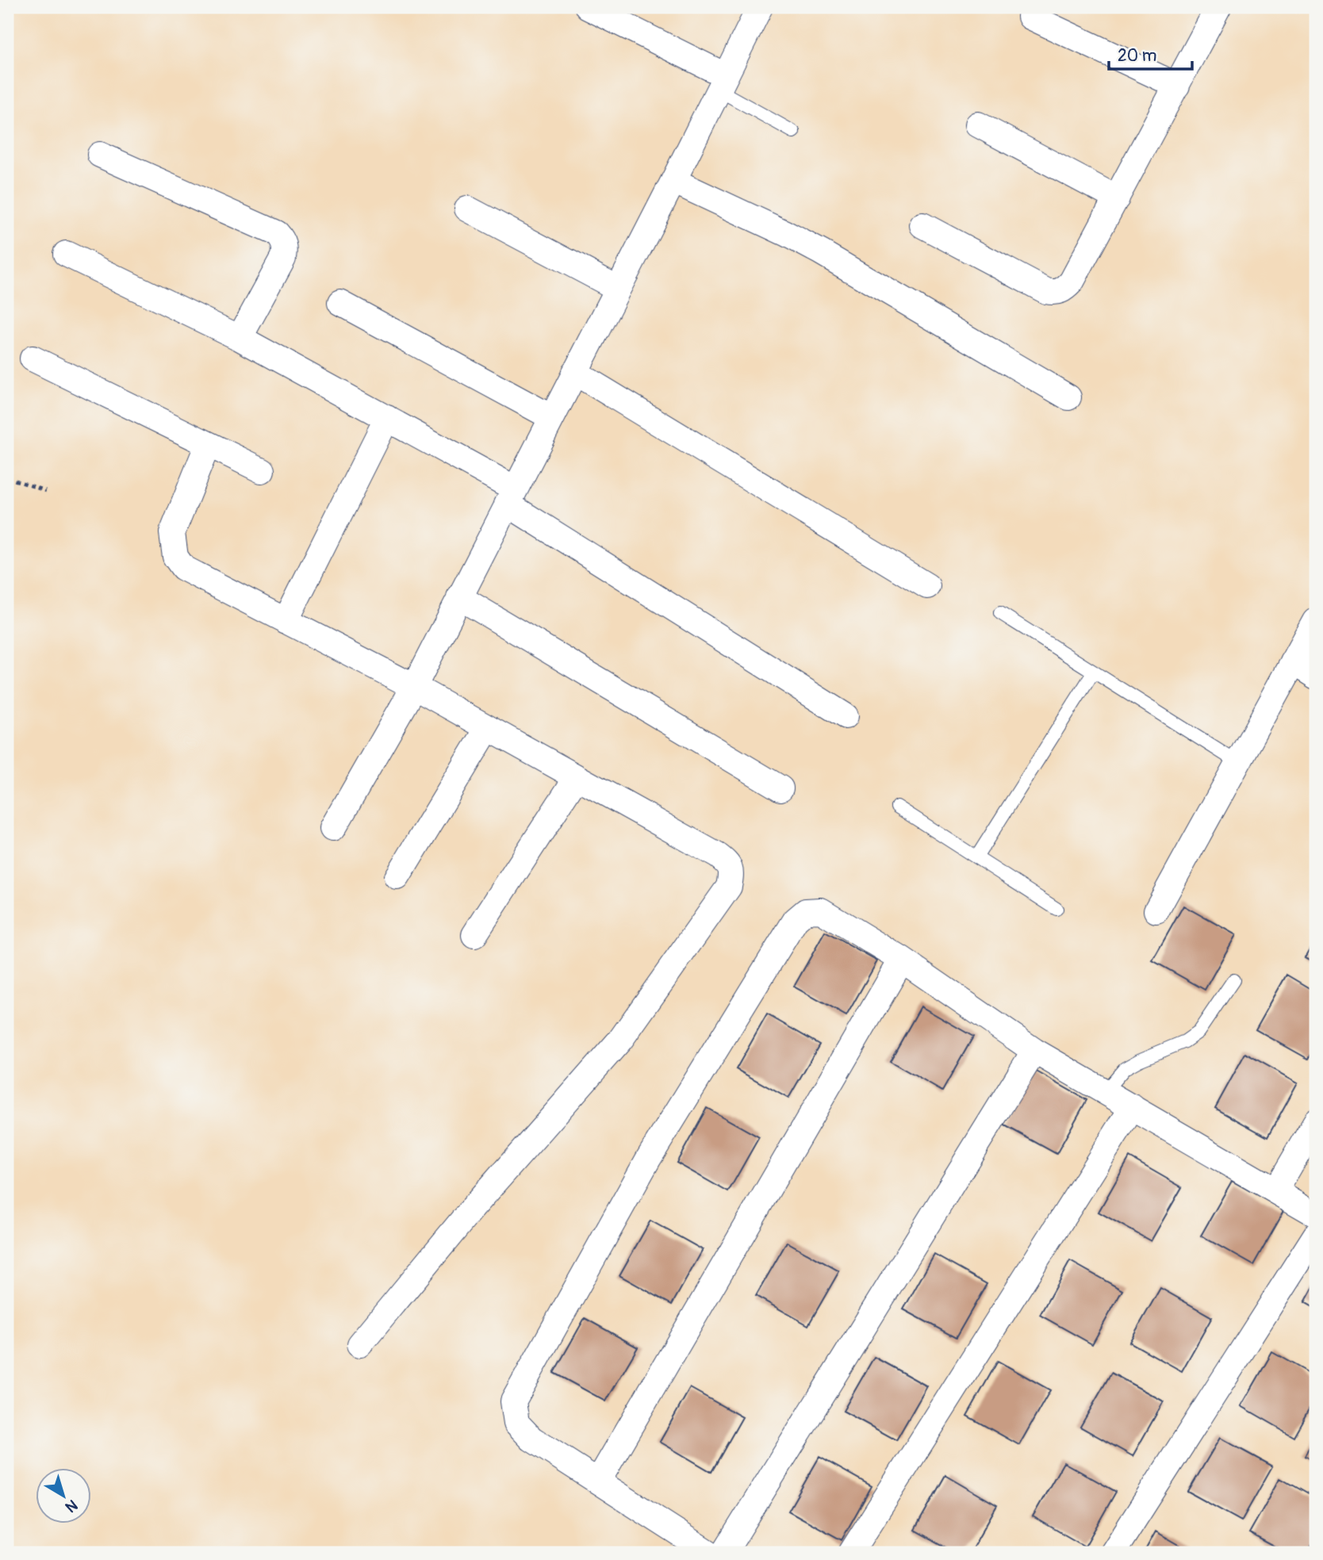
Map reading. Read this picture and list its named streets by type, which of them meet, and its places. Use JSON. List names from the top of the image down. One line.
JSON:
{"scale_bar":"20 m","north":"bottom right"}
